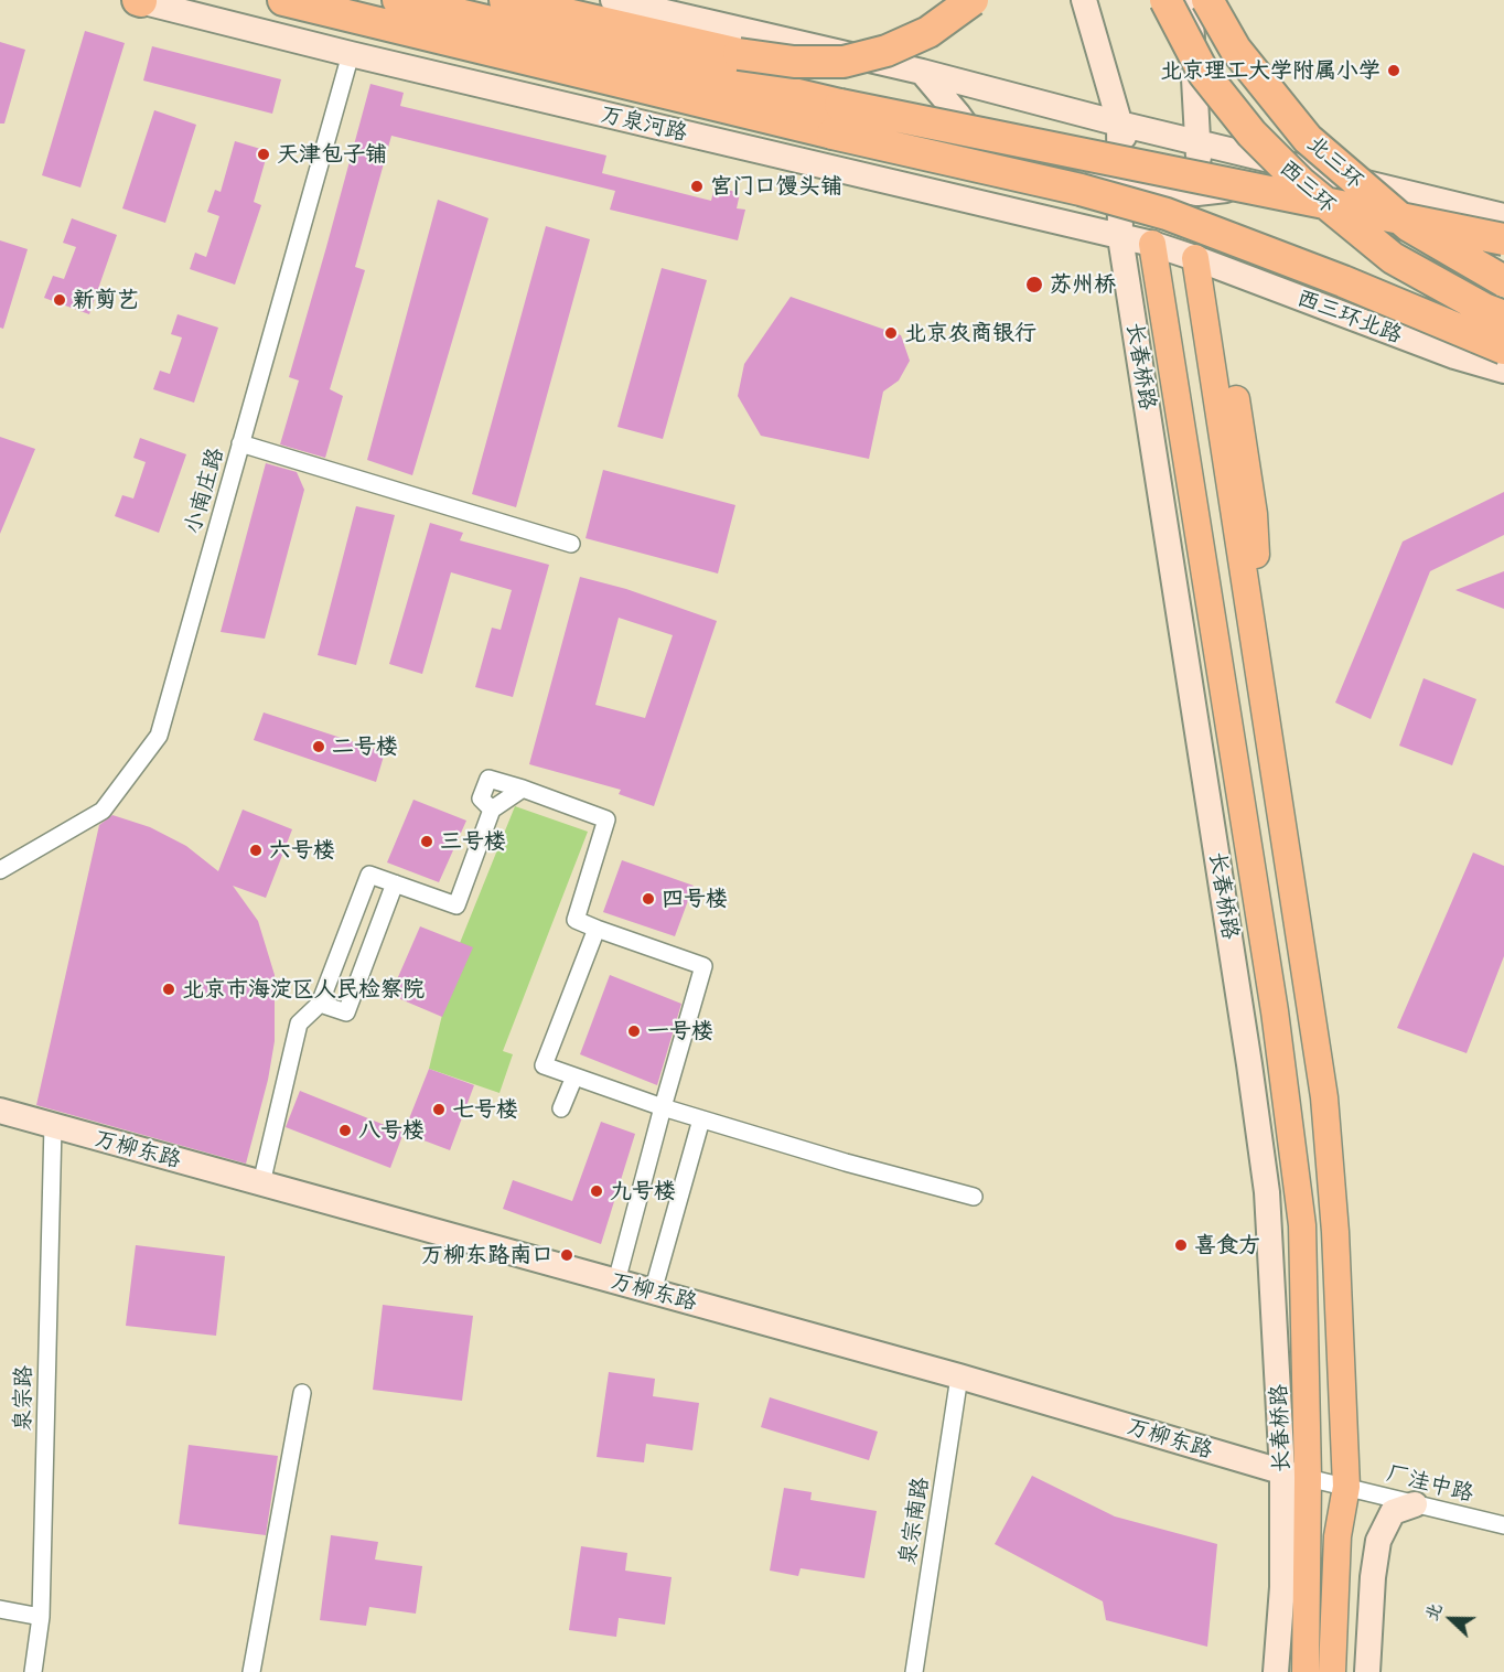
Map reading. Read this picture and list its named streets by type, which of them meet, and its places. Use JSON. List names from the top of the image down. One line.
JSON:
{"streets":{"highway":["万泉河路","北三环","西三环"],"main road":["长春桥路"],"street":["西三环北路","小南庄路","万柳东路","泉宗路","厂洼中路","泉宗南路"]},"crossings":[["万泉河路","西三环北路"],["万泉河路","长春桥路"],["万泉河路","小南庄路"],["西三环北路","长春桥路"],["长春桥路","万柳东路"],["长春桥路","厂洼中路"],["万柳东路","泉宗路"],["万柳东路","厂洼中路"],["万柳东路","泉宗南路"]],"places":["北京理工大学附属小学","天津包子铺","宫门口馒头铺","苏州桥","新剪艺","北京农商银行","二号楼","三号楼","六号楼","四号楼","北京市海淀区人民检察院","一号楼","七号楼","八号楼","九号楼","喜食方","万柳东路南口"],"north":"left"}
